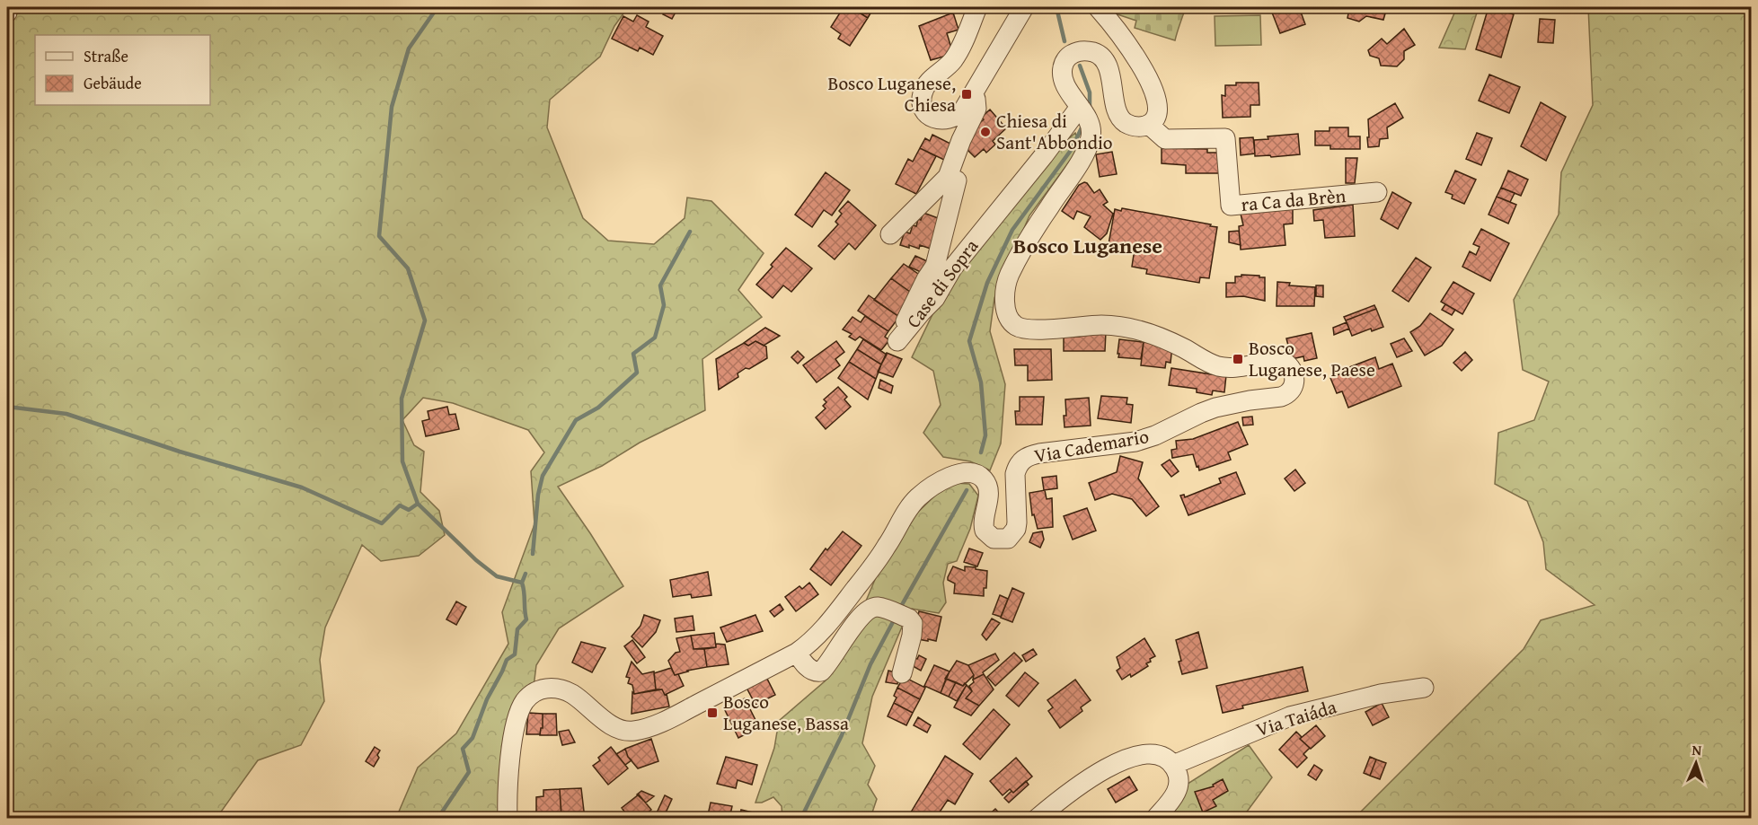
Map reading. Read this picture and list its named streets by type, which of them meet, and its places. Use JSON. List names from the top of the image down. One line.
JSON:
{"streets":{"street":["ra Ca da Brèn","Case di Sopra","Via Cademario","Via Taiáda"]},"crossings":[["Case di Sopra","Via Cademario"]],"districts":["Bosco Luganese"],"places":{"transit":["Bosco Luganese, Chiesa","Bosco Luganese, Paese","Bosco Luganese, Bassa"],"other":["Chiesa di Sant'Abbondio"]},"legend":["Straße","Gebäude"],"north":"top"}
